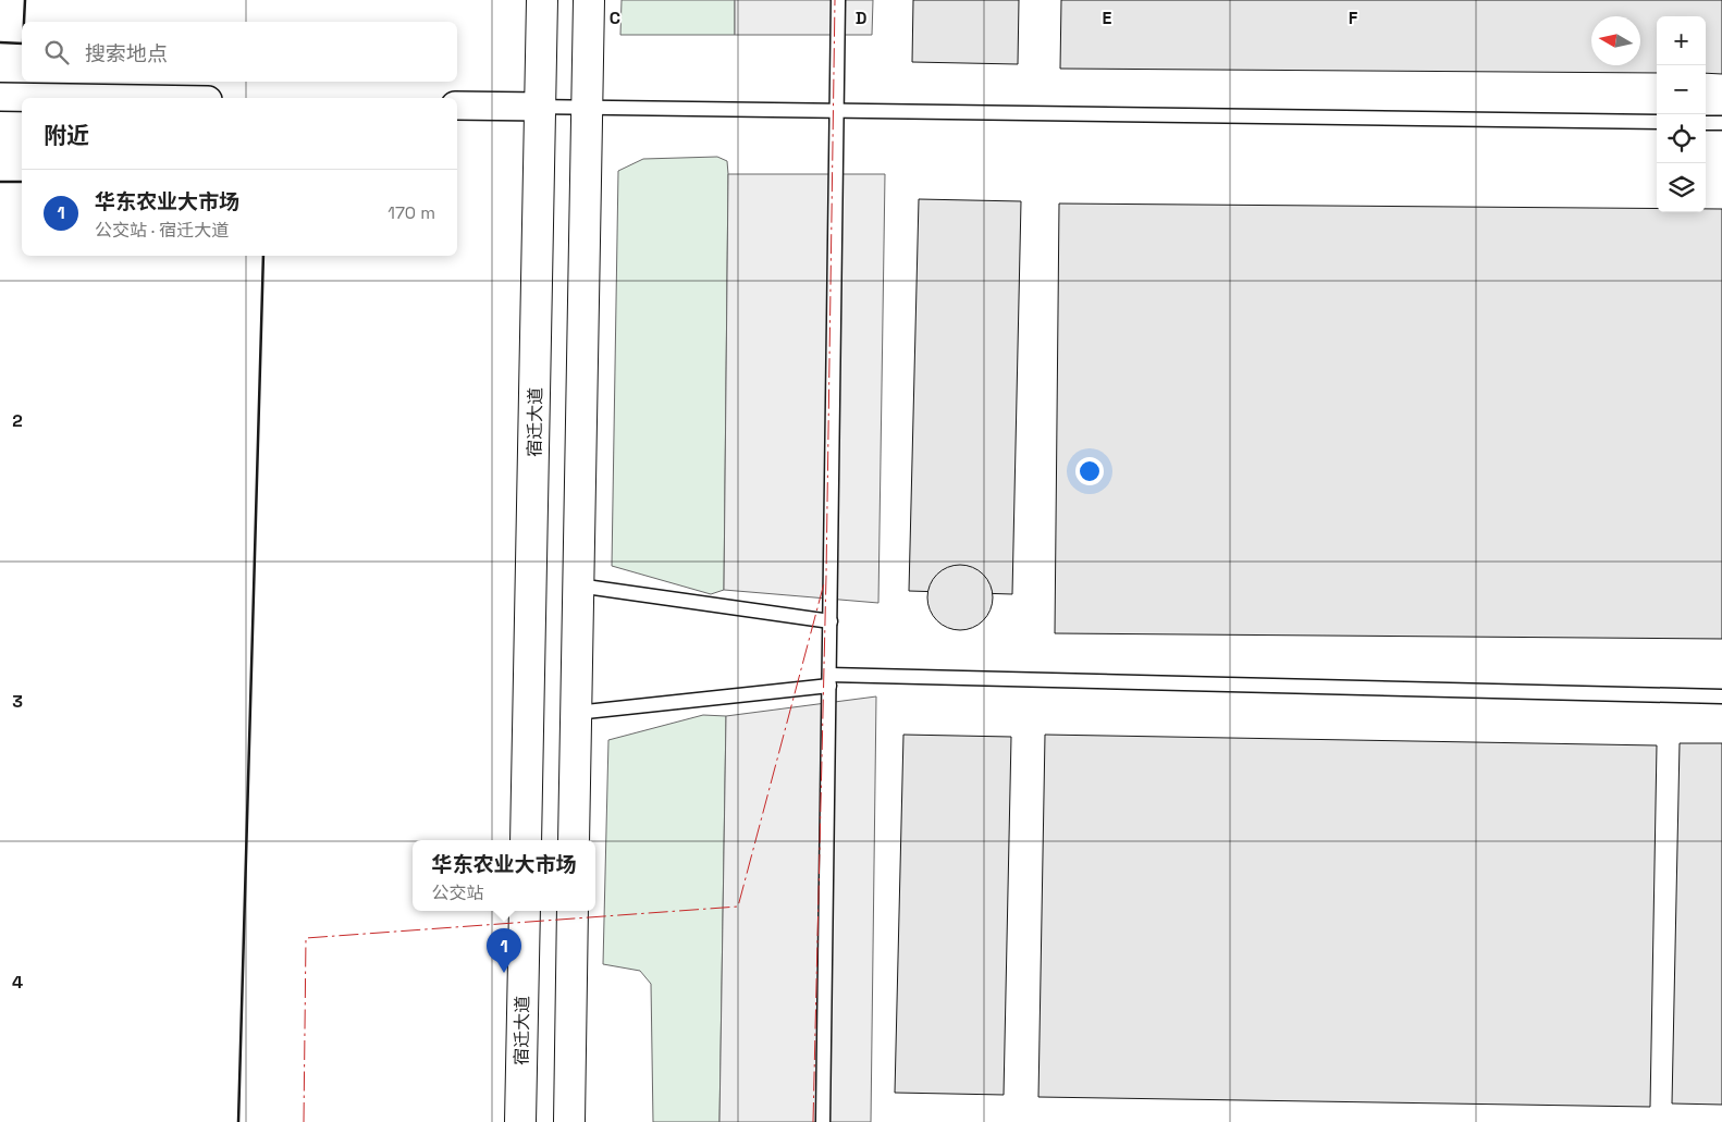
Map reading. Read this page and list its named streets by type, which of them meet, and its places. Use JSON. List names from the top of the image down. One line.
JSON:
{"streets":{"main road":["宿迁大道"]},"north":"left","page":{"map_buttons":["+","−"],"search":"搜索地点","heading":"附近","list":[{"mark":"1","name":"华东农业大市场","note":"公交站 · 宿迁大道","value":"170 m"}],"popup":["华东农业大市场","公交站"],"pins":"1"},"grid":{"columns":["C","D","E","F"],"rows":["2","3","4"]}}
